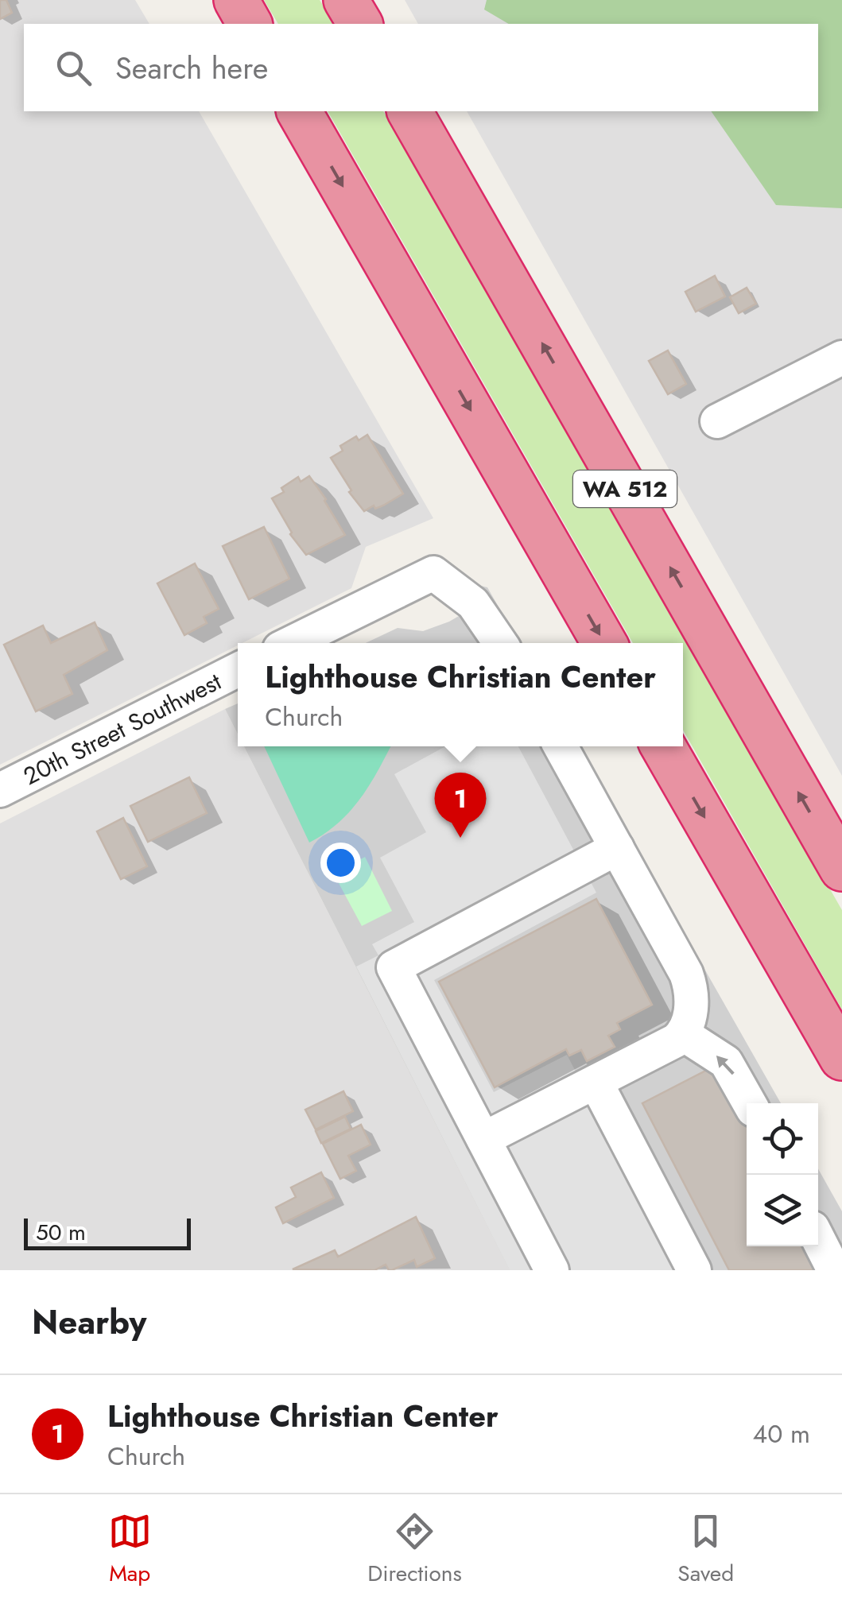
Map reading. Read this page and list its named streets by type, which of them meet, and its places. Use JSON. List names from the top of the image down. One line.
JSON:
{"streets":{"highway":["WA 512"],"street":["20th Street Southwest"]},"scale_bar":"50 m","page":{"search":"Search here","popup":["Lighthouse Christian Center","Church"],"pins":"1","scale":"50 m","heading":"Nearby","list":[{"mark":"1","name":"Lighthouse Christian Center","note":"Church","value":"40 m"}],"nav":["Map","Directions","Saved"]}}
